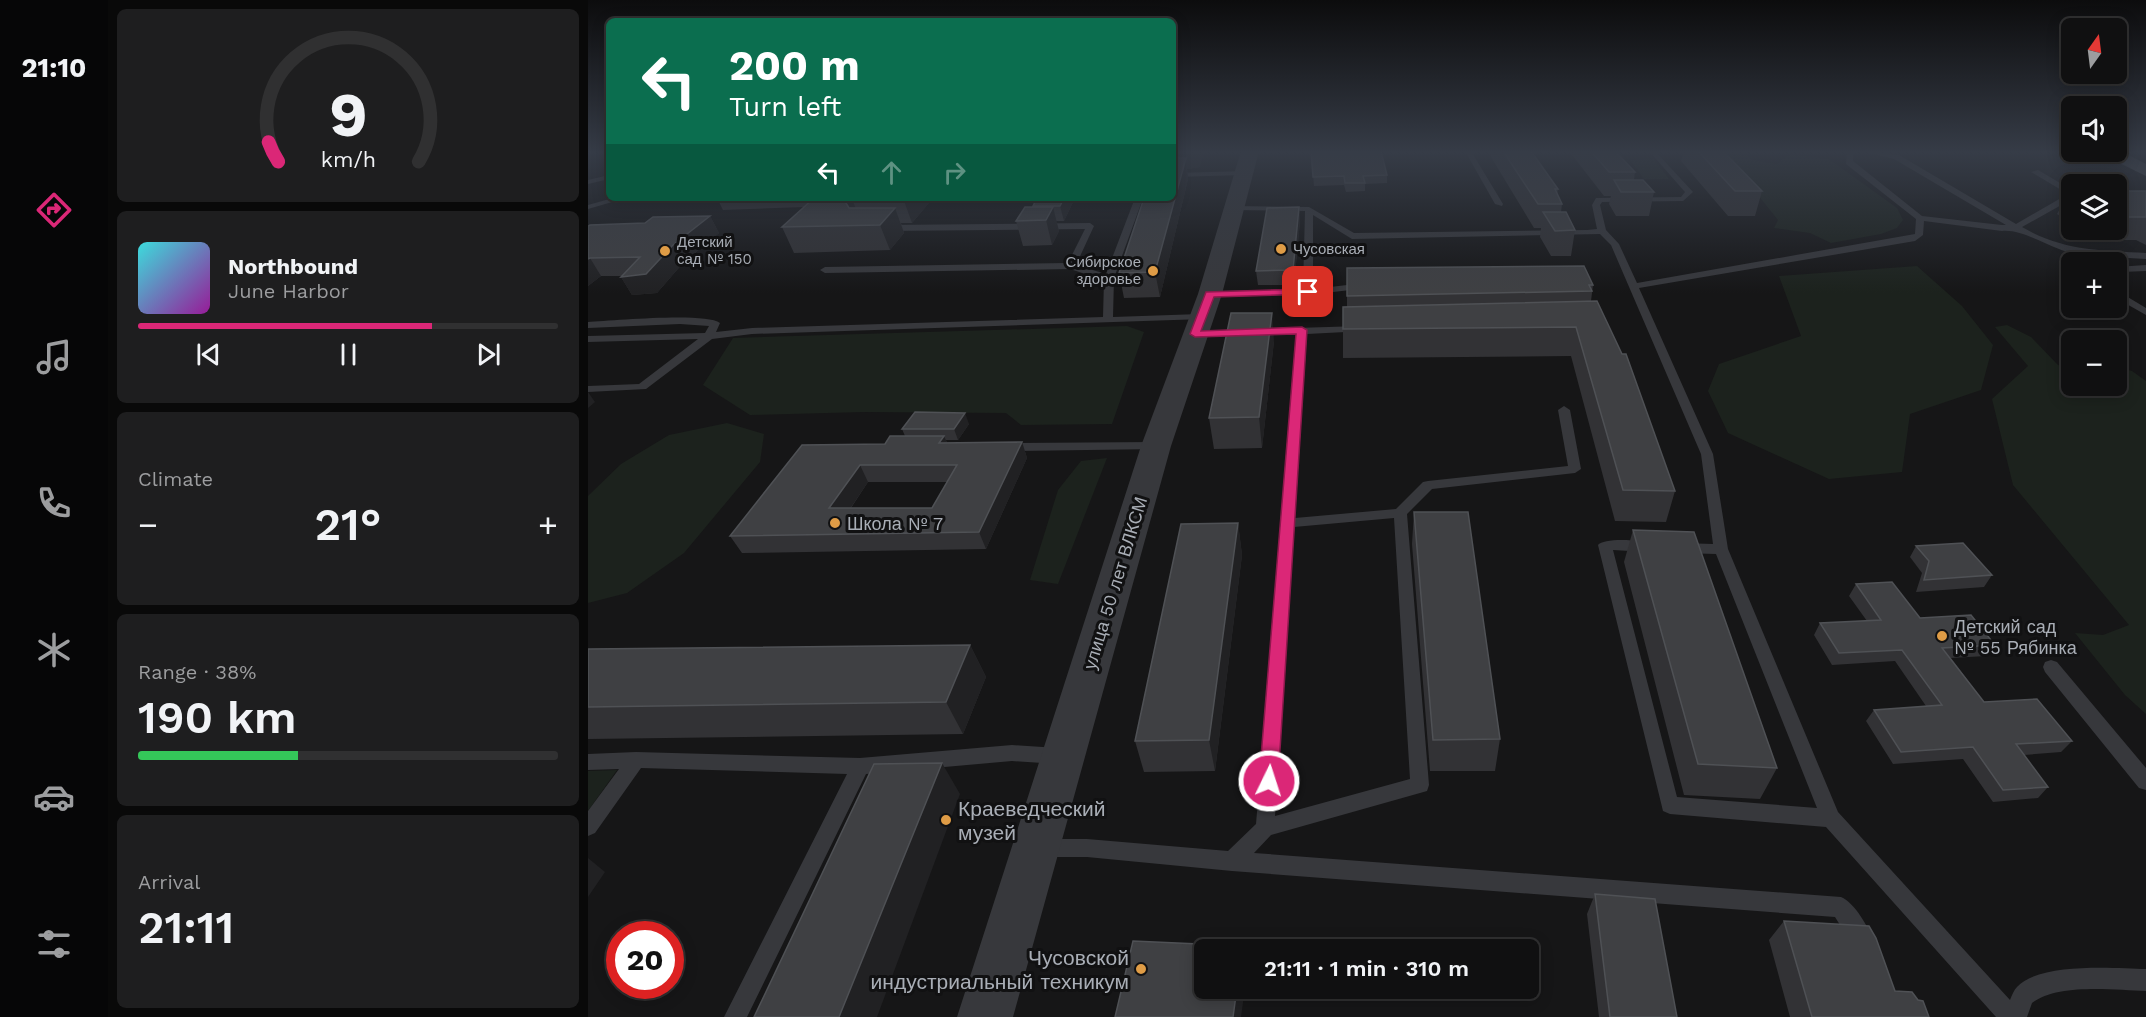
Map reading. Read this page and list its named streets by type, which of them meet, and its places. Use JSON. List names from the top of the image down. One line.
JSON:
{"streets":{"street":["улица 50 лет ВЛКСМ"]},"places":["Чусовская","Детский сад № 150","Сибирское здоровье","Школа № 7","Детский сад № 55 Рябинка","Краеведческий музей","Чусовской индустриальный техникум"],"north":"top","page":{"tabs":"21:10","map_buttons":["+","−"],"turn":["200 m","Turn left"],"song":["Northbound","June Harbor"],"tile":["Climate",["Range · 38%","190 km"],["Arrival","21:11"]],"heat":["−","21°","+"],"limit":"20","trip":"21:11 · 1 min · 310 m","gauge":["9","km/h"]}}
